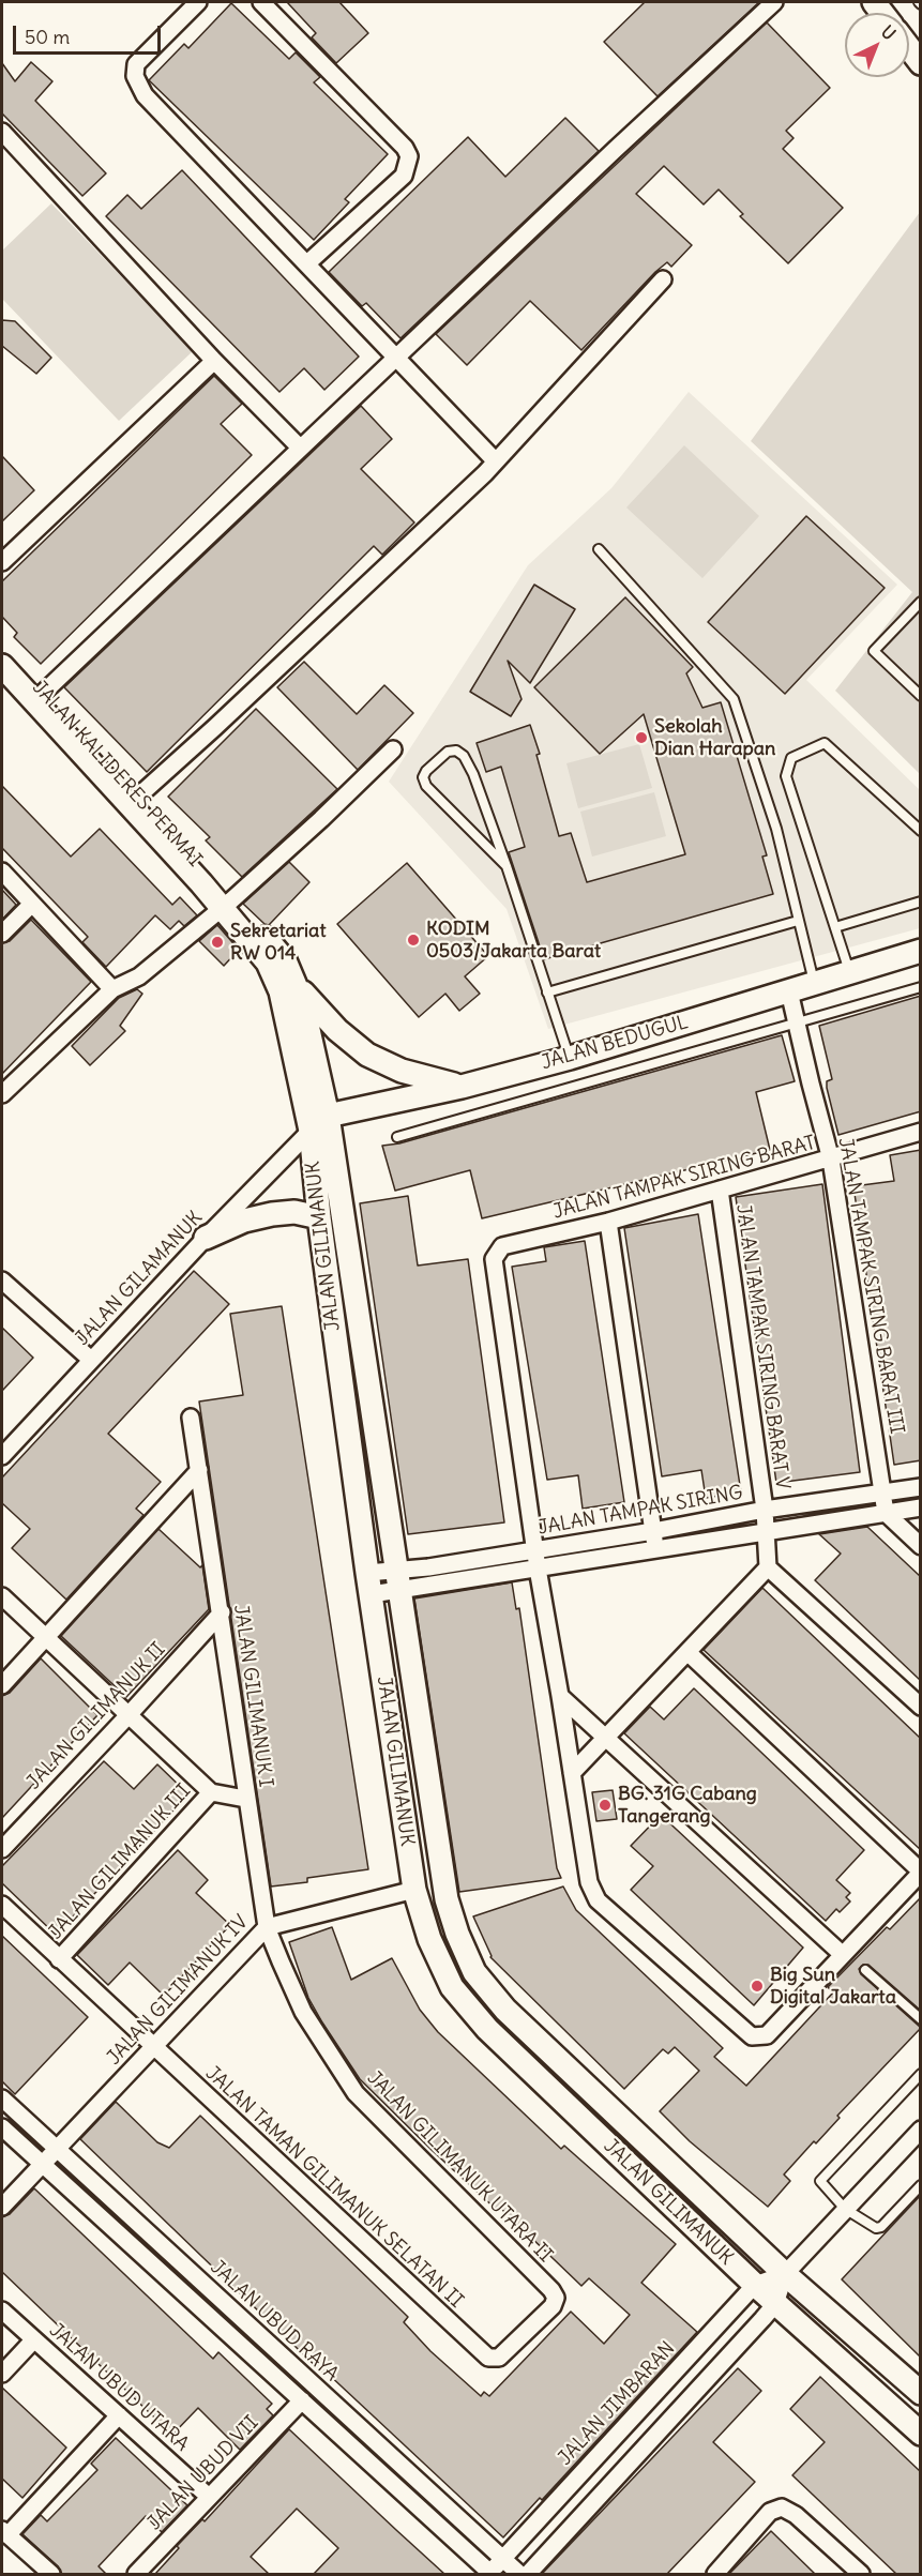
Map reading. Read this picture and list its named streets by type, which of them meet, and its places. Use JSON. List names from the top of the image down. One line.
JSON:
{"streets":{"street":["JALAN KALIDERES PERMAI","JALAN BEDUGUL","JALAN TAMPAK SIRING BARAT","JALAN GILIMANUK","JALAN GILAMANUK","JALAN TAMPAK SIRING BARAT III","JALAN TAMPAK SIRING BARAT V","JALAN TAMPAK SIRING","JALAN GILIMANUK I","JALAN GILIMANUK II","JALAN GILIMANUK III","JALAN GILIMANUK IV","JALAN GILIMANUK UTARA II","JALAN TAMAN GILIMANUK SELATAN II","JALAN UBUD RAYA","JALAN UBUD UTARA","JALAN JIMBARAN","JALAN UBUD VII"]},"crossings":[["JALAN KALIDERES PERMAI","JALAN GILIMANUK"],["JALAN BEDUGUL","JALAN GILIMANUK"],["JALAN BEDUGUL","JALAN TAMPAK SIRING BARAT III"],["JALAN TAMPAK SIRING BARAT","JALAN TAMPAK SIRING BARAT III"],["JALAN TAMPAK SIRING BARAT","JALAN TAMPAK SIRING BARAT V"],["JALAN TAMPAK SIRING BARAT","JALAN TAMPAK SIRING"],["JALAN GILIMANUK","JALAN GILAMANUK"],["JALAN GILIMANUK","JALAN TAMPAK SIRING"],["JALAN GILIMANUK","JALAN GILIMANUK IV"],["JALAN GILIMANUK","JALAN JIMBARAN"],["JALAN TAMPAK SIRING BARAT III","JALAN TAMPAK SIRING"],["JALAN TAMPAK SIRING BARAT V","JALAN TAMPAK SIRING"],["JALAN GILIMANUK I","JALAN GILIMANUK II"],["JALAN GILIMANUK I","JALAN GILIMANUK IV"],["JALAN GILIMANUK I","JALAN GILIMANUK UTARA II"],["JALAN GILIMANUK III","JALAN TAMAN GILIMANUK SELATAN II"],["JALAN GILIMANUK IV","JALAN GILIMANUK UTARA II"],["JALAN GILIMANUK IV","JALAN TAMAN GILIMANUK SELATAN II"],["JALAN GILIMANUK IV","JALAN UBUD RAYA"],["JALAN GILIMANUK UTARA II","JALAN TAMAN GILIMANUK SELATAN II"],["JALAN UBUD RAYA","JALAN JIMBARAN"],["JALAN UBUD RAYA","JALAN UBUD VII"],["JALAN UBUD UTARA","JALAN UBUD VII"]],"places":["Sekolah Dian Harapan","KODIM 0503/Jakarta Barat","Sekretariat RW 014","BG. 31G Cabang Tangerang","Big Sun Digital Jakarta"],"scale_bar":"50 m","north":"top right"}
